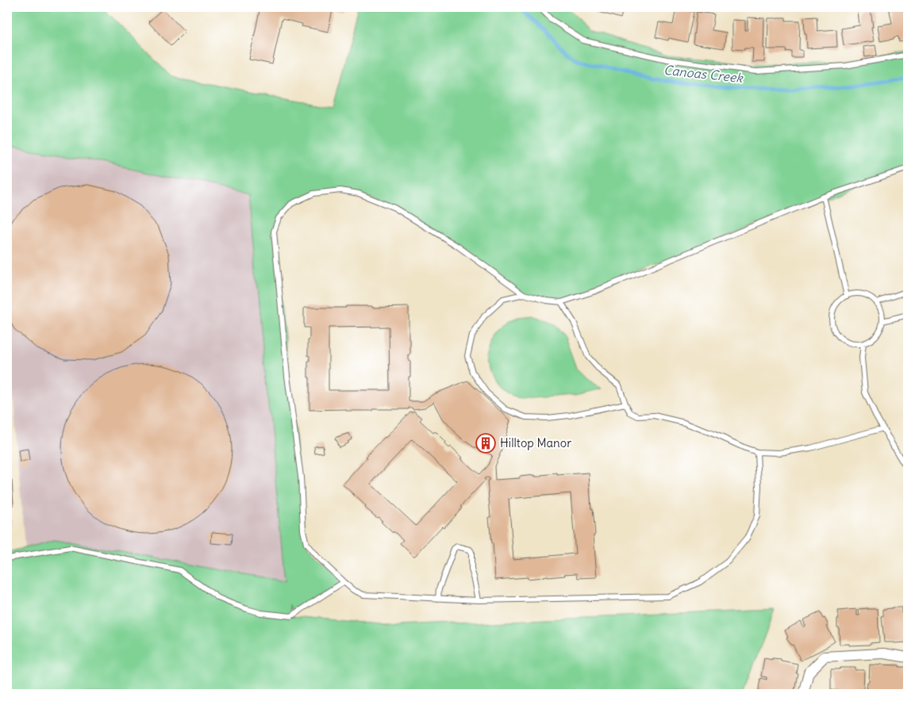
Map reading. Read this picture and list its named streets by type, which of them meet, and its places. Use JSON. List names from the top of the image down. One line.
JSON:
{"water":["Canoas Creek"],"places":{"building":["Hilltop Manor"]}}
